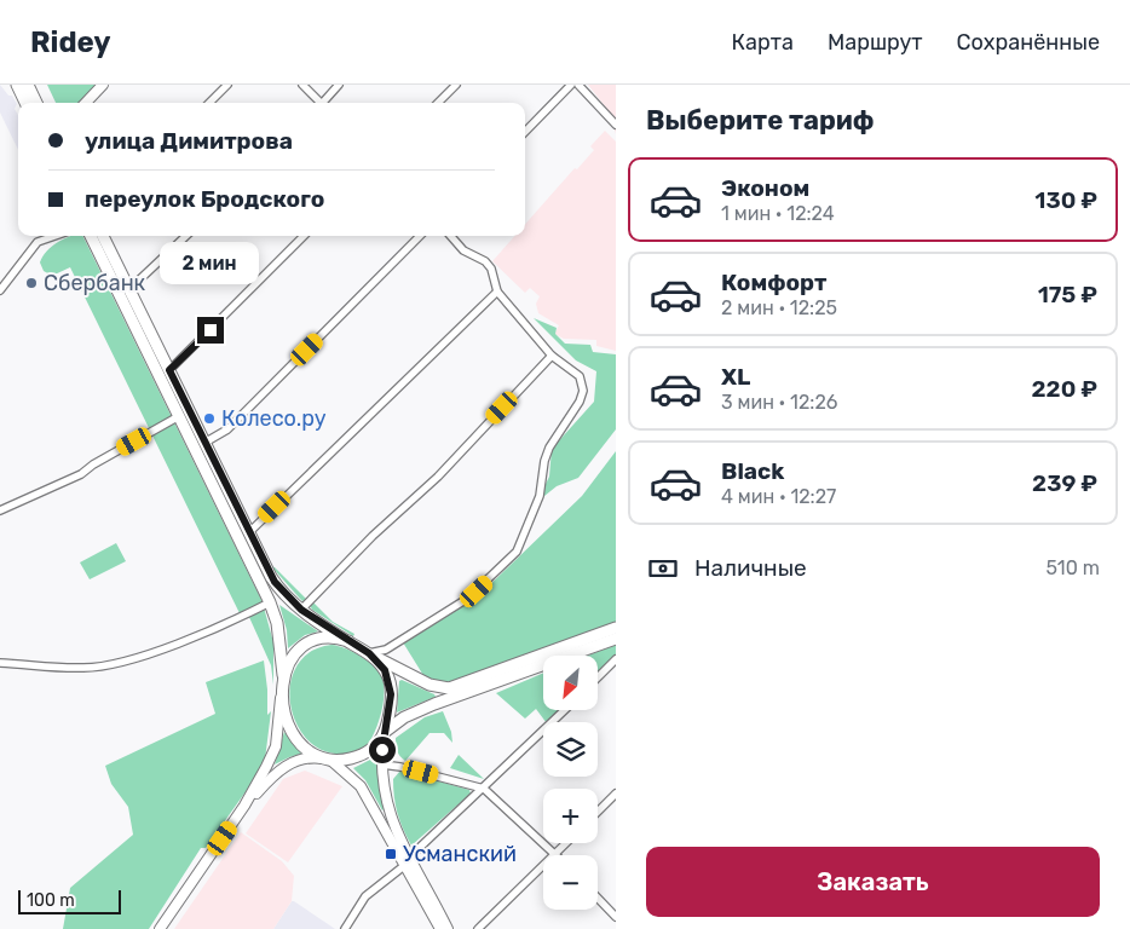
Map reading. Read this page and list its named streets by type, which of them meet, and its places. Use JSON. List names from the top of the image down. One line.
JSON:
{"places":{"other":["Сбербанк","Колесо.ру"],"transit":["Усманский"]},"scale_bar":"100 m","north":"bottom left","page":{"header":"Ridey","nav":["Карта","Маршрут","Сохранённые"],"heading":"Выберите тариф","banner":["улица Димитрова","переулок Бродского"],"list":[{"name":"Эконом","note":"1 мин · 12:24","value":"130 ₽"},{"name":"Комфорт","note":"2 мин · 12:25","value":"175 ₽"},{"name":"XL","note":"3 мин · 12:26","value":"220 ₽"},{"name":"Black","note":"4 мин · 12:27","value":"239 ₽"}],"bubble":"2 мин","pay":["Наличные","510 m"],"map_buttons":["+","−"],"buttons":"Заказать","scale":"100 m"}}
